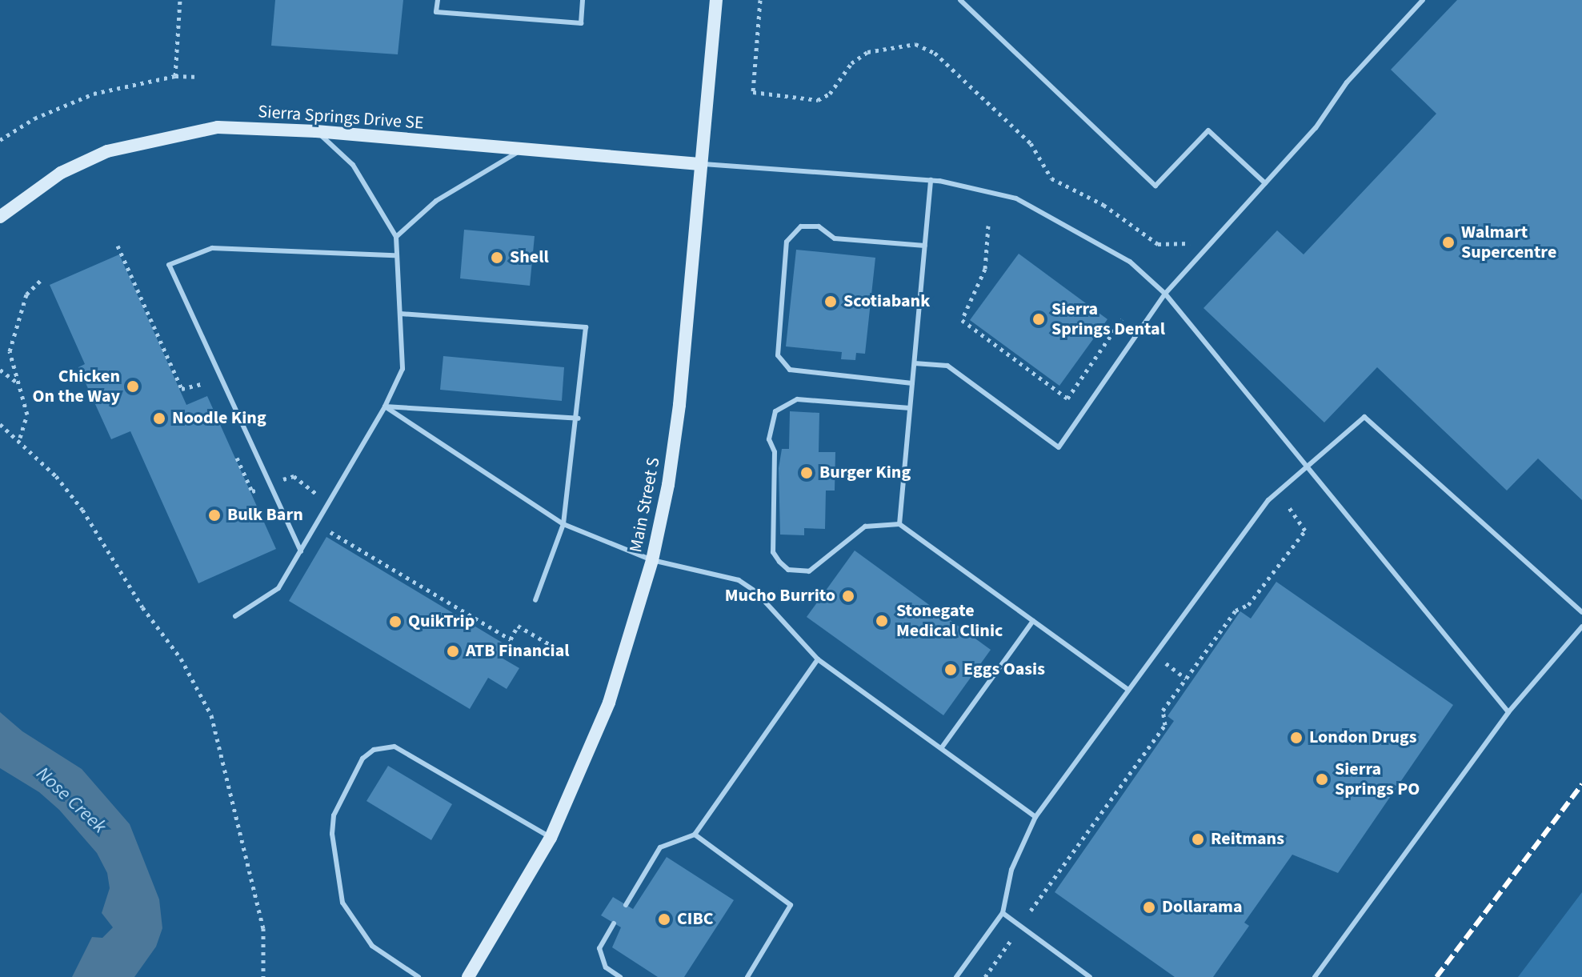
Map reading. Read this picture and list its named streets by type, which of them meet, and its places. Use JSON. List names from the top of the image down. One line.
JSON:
{"streets":{"main road":["Sierra Springs Drive SE","Main Street S"]},"crossings":[["Sierra Springs Drive SE","Main Street S"]],"water":["Nose Creek"],"places":["Walmart Supercentre","Shell","Scotiabank","Sierra Springs Dental","Chicken On the Way","Noodle King","Burger King","Bulk Barn","Mucho Burrito","Stonegate Medical Clinic","QuikTrip","ATB Financial","Eggs Oasis","London Drugs","Sierra Springs PO","Reitmans","Dollarama","CIBC"]}
